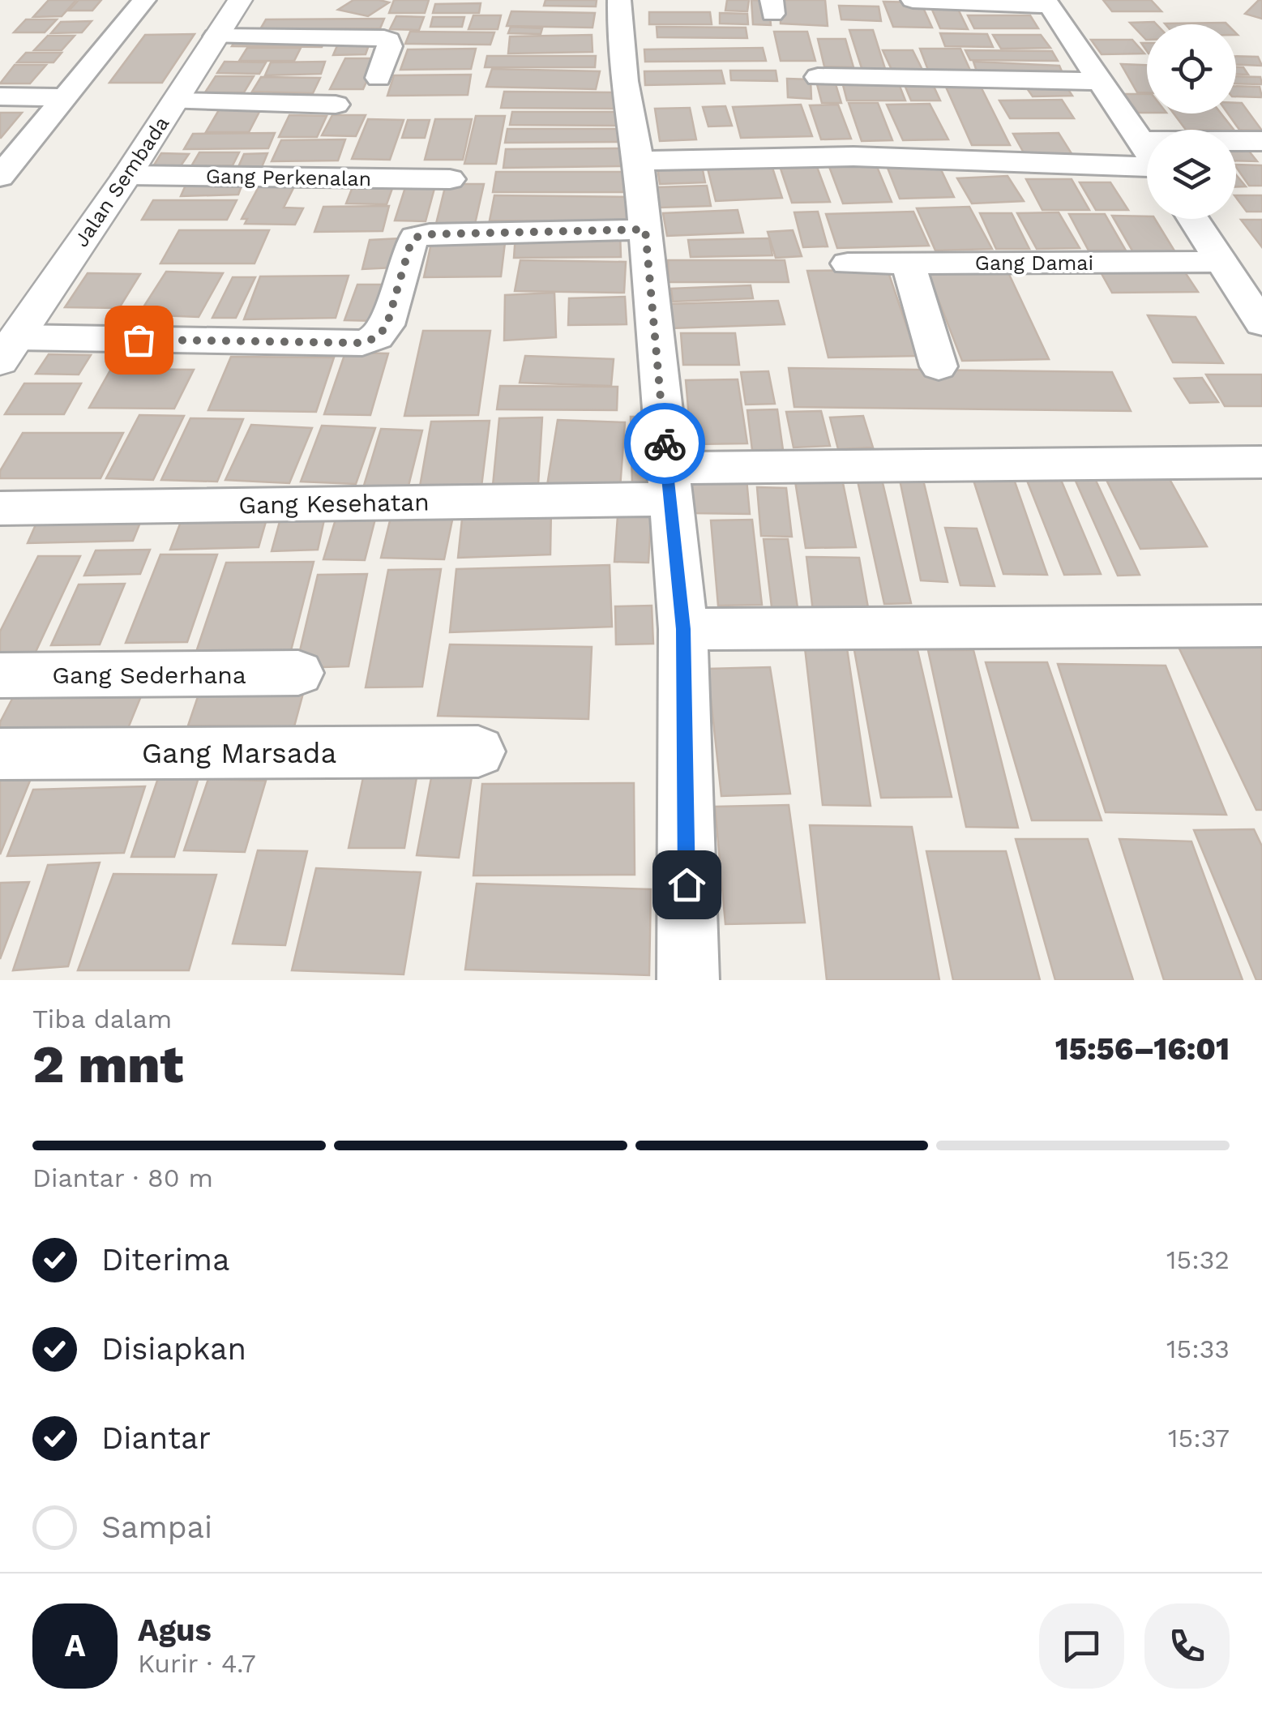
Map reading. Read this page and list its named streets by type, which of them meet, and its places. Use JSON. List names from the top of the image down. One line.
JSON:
{"streets":{"street":["Gang Perkenalan","Jalan Sembada","Gang Damai","Gang Kesehatan","Gang Sederhana","Gang Marsada"]},"crossings":[["Gang Perkenalan","Jalan Sembada"]],"page":{"heading":["2 mnt","Tiba dalam","15:56–16:01"],"panel":["Agus","Kurir · 4.7"],"bar":"Diantar · 80 m","list":[["Diterima","15:32"],["Disiapkan","15:33"],["Diantar","15:37"],"Sampai"],"round":"A"}}
